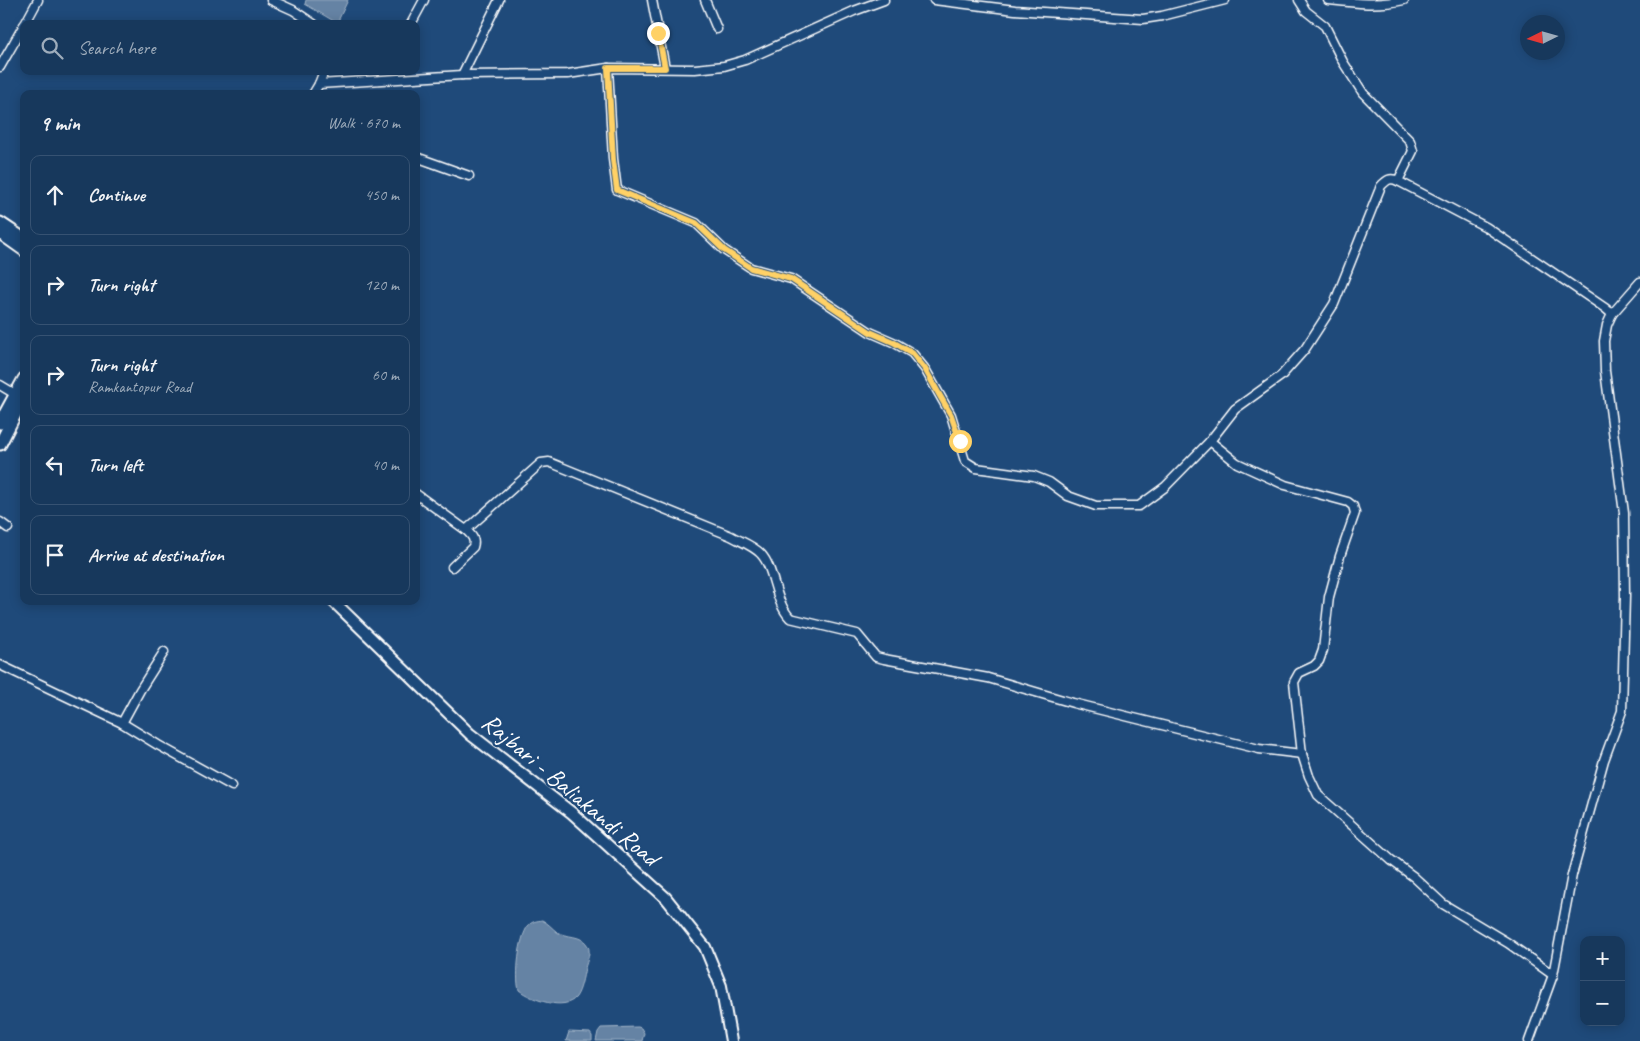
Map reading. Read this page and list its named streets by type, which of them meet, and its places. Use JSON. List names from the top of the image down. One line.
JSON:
{"streets":{"main road":["Rajbari - Baliakandi Road"]},"north":"left","page":{"search":"Search here","heading":["9 min","Walk · 670 m"],"list":[["Continue","450 m"],["Turn right","120 m"],["Turn right","Ramkantopur Road","60 m"],["Turn left","40 m"],"Arrive at destination"],"map_buttons":["+","−"]}}
